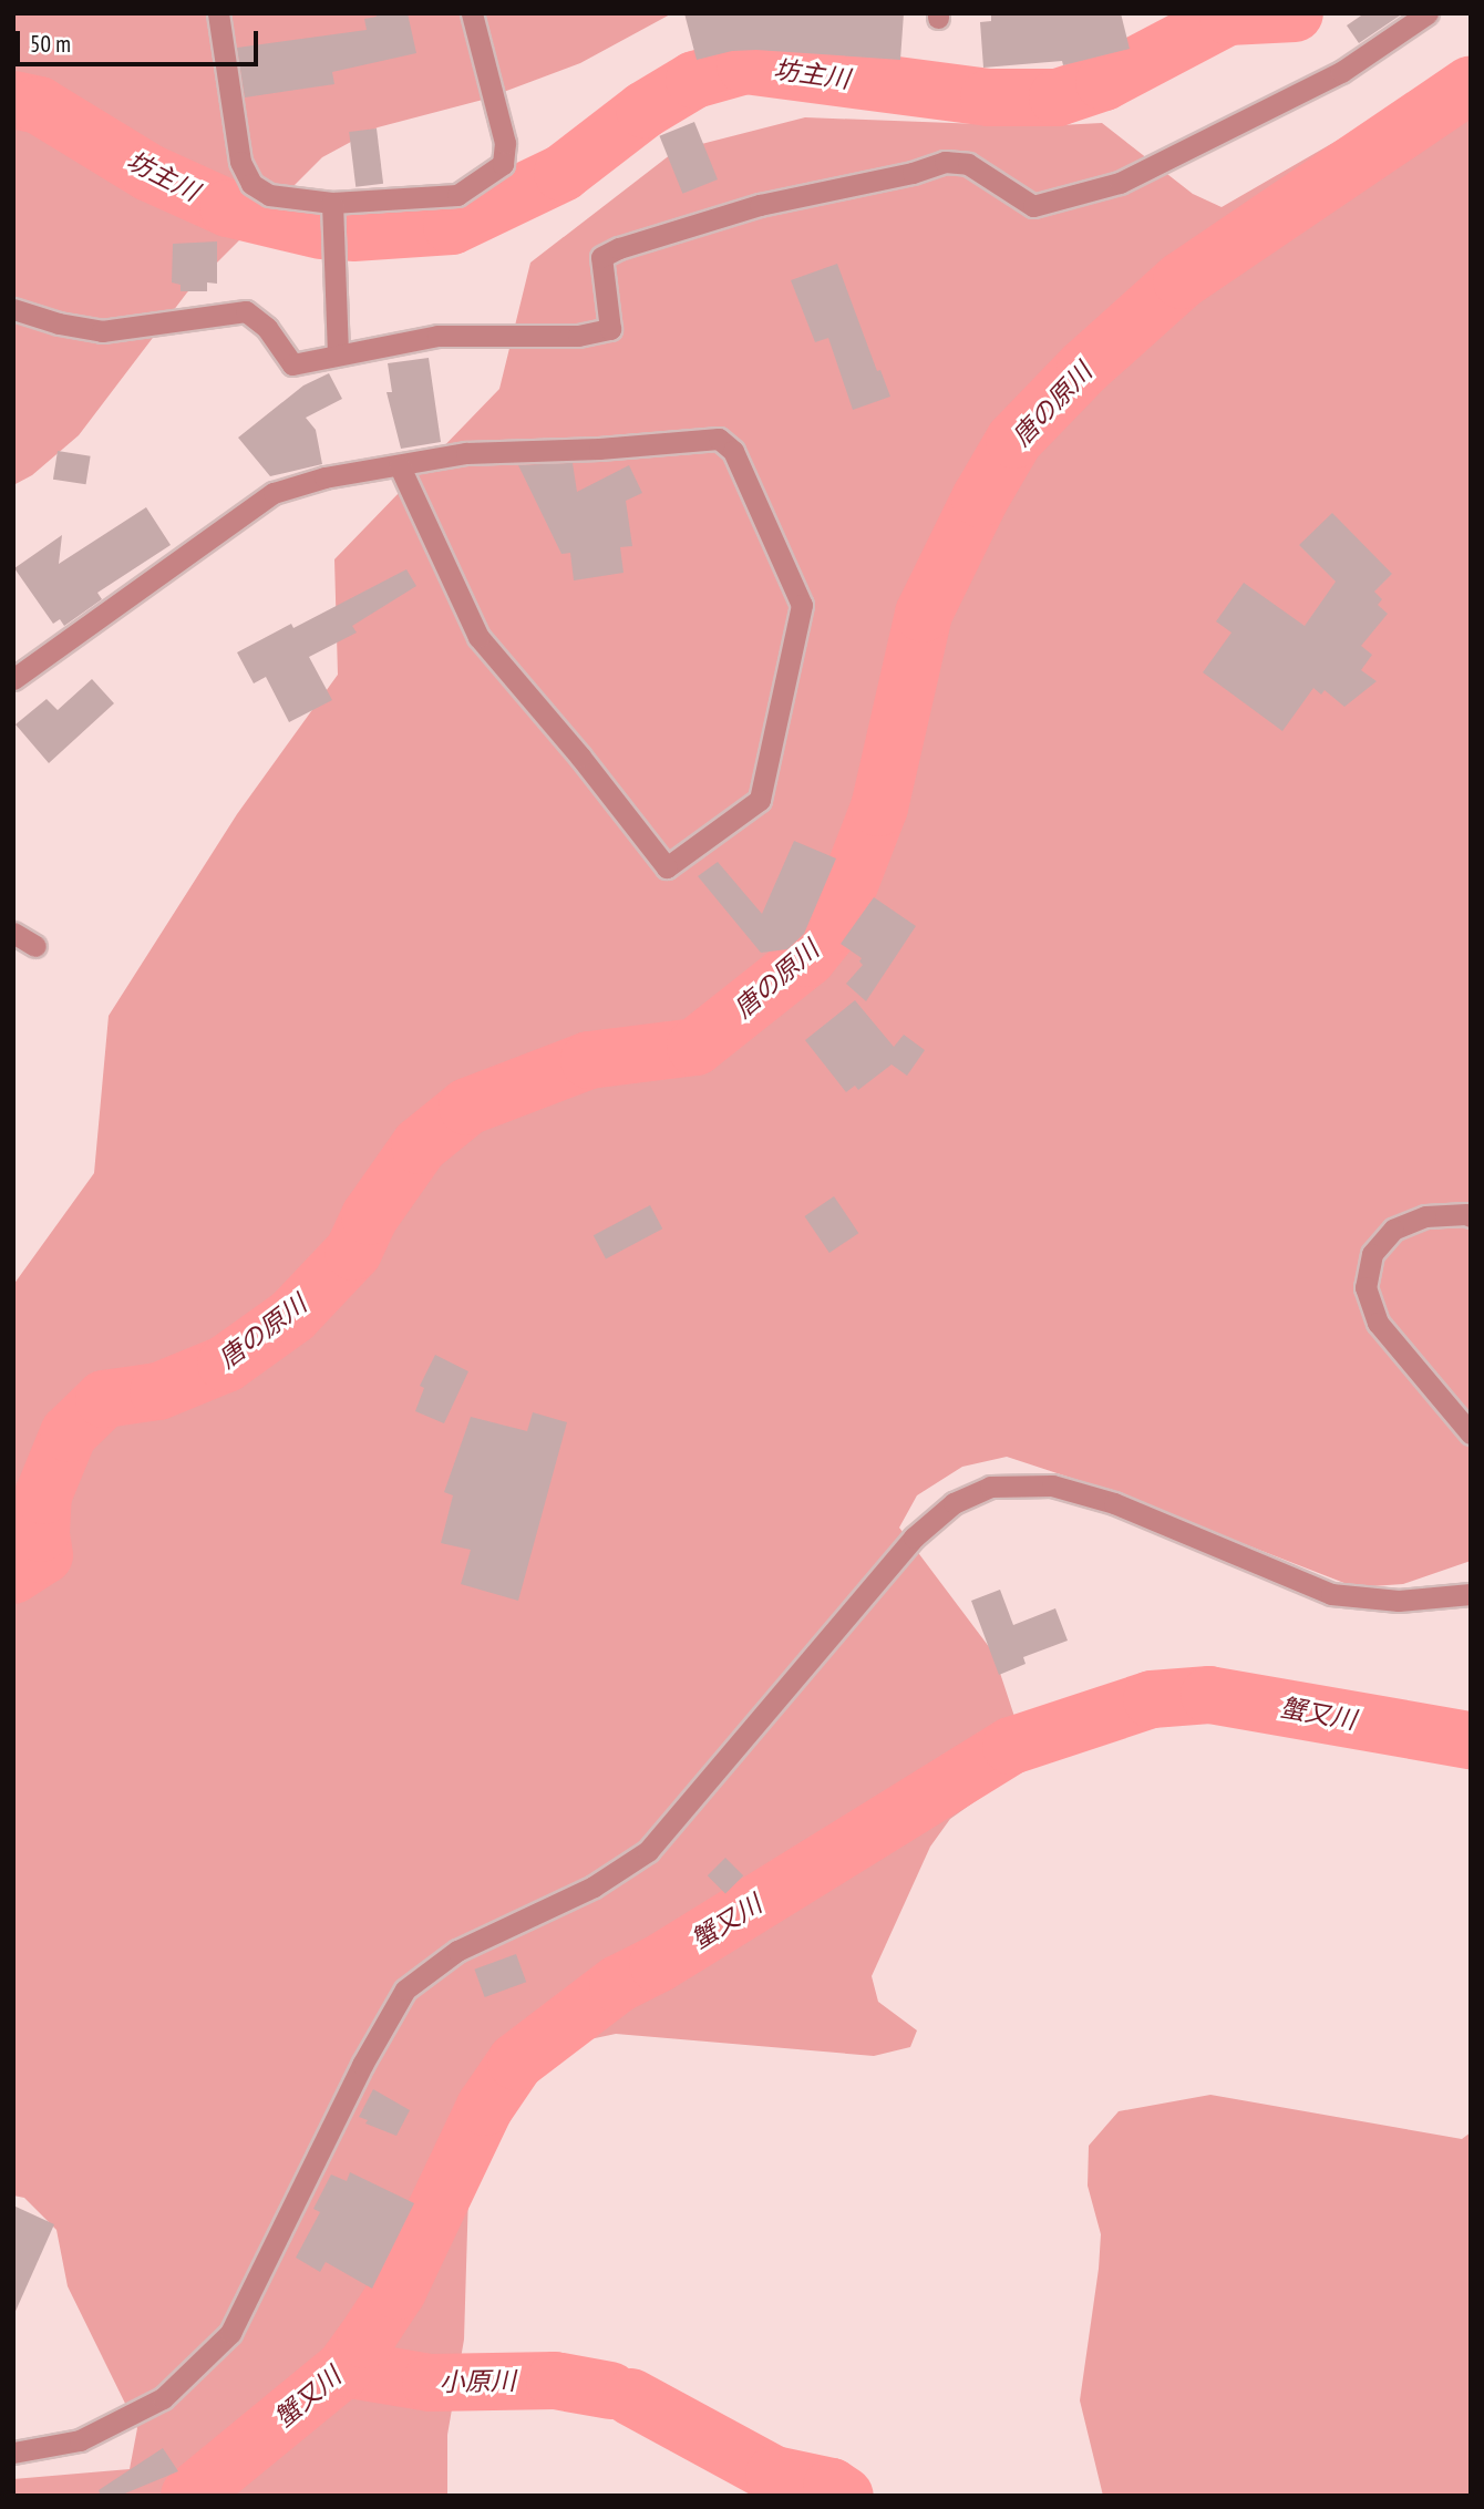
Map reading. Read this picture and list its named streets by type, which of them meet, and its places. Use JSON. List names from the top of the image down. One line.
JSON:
{"water":["坊主川","唐の原川","蟹又川","小原川"],"scale_bar":"50 m"}
